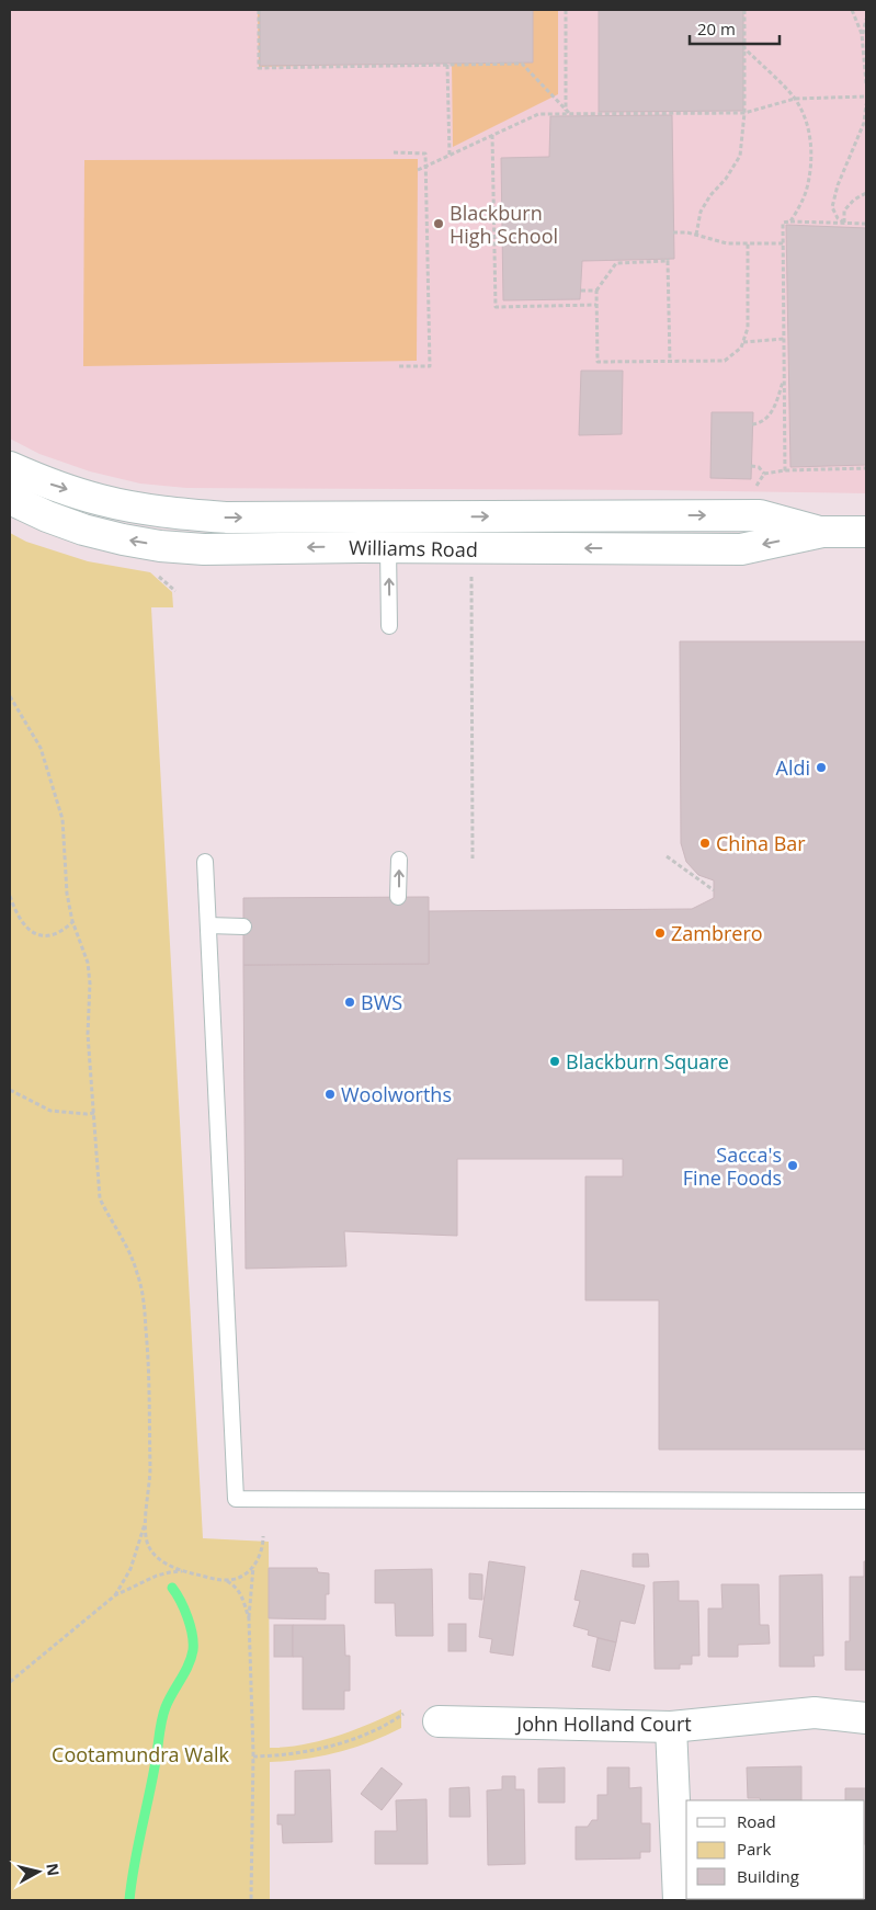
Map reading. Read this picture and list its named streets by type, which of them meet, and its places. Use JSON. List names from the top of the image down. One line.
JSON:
{"streets":{"main road":["Williams Road","John Holland Court"]},"parks":["Cootamundra Walk"],"places":["Blackburn High School","Aldi","China Bar","Zambrero","BWS","Blackburn Square","Woolworths","Sacca's Fine Foods"],"legend":["Road","Park","Building"],"scale_bar":"20 m","north":"right"}
